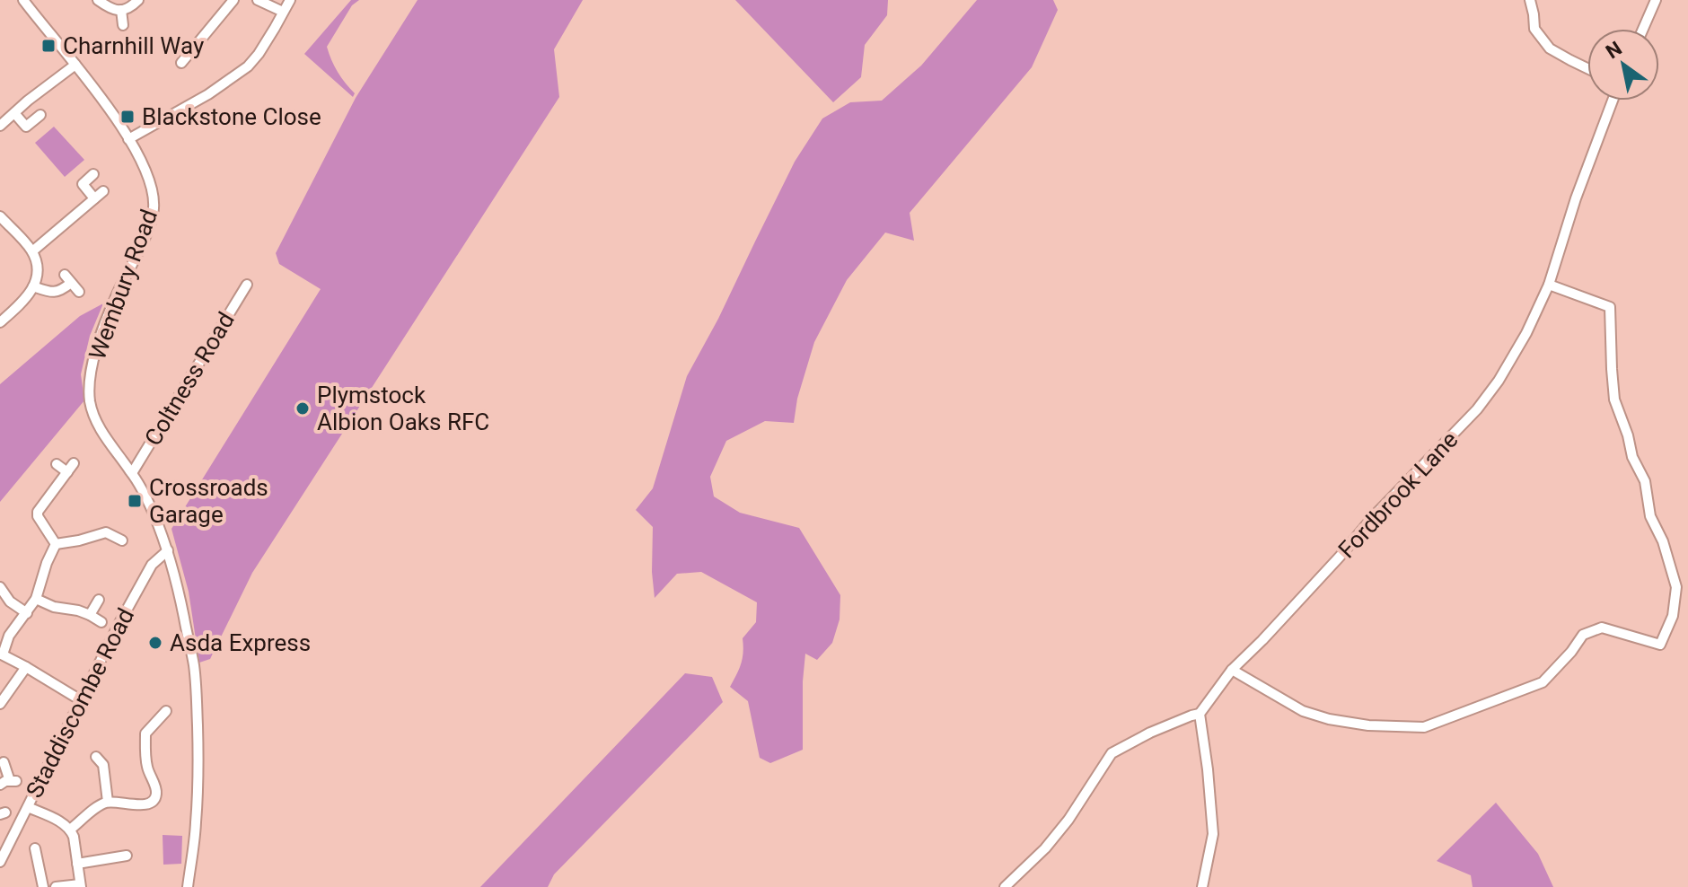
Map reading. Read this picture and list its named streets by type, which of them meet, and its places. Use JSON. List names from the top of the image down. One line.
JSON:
{"streets":{"street":["Wembury Road","Coltness Road","Fordbrook Lane","Staddiscombe Road"]},"crossings":[["Wembury Road","Coltness Road"],["Wembury Road","Staddiscombe Road"]],"places":{"transit":["Charnhill Way","Blackstone Close","Crossroads Garage"],"other":["Plymstock Albion Oaks RFC","Asda Express"]},"north":"top left"}
